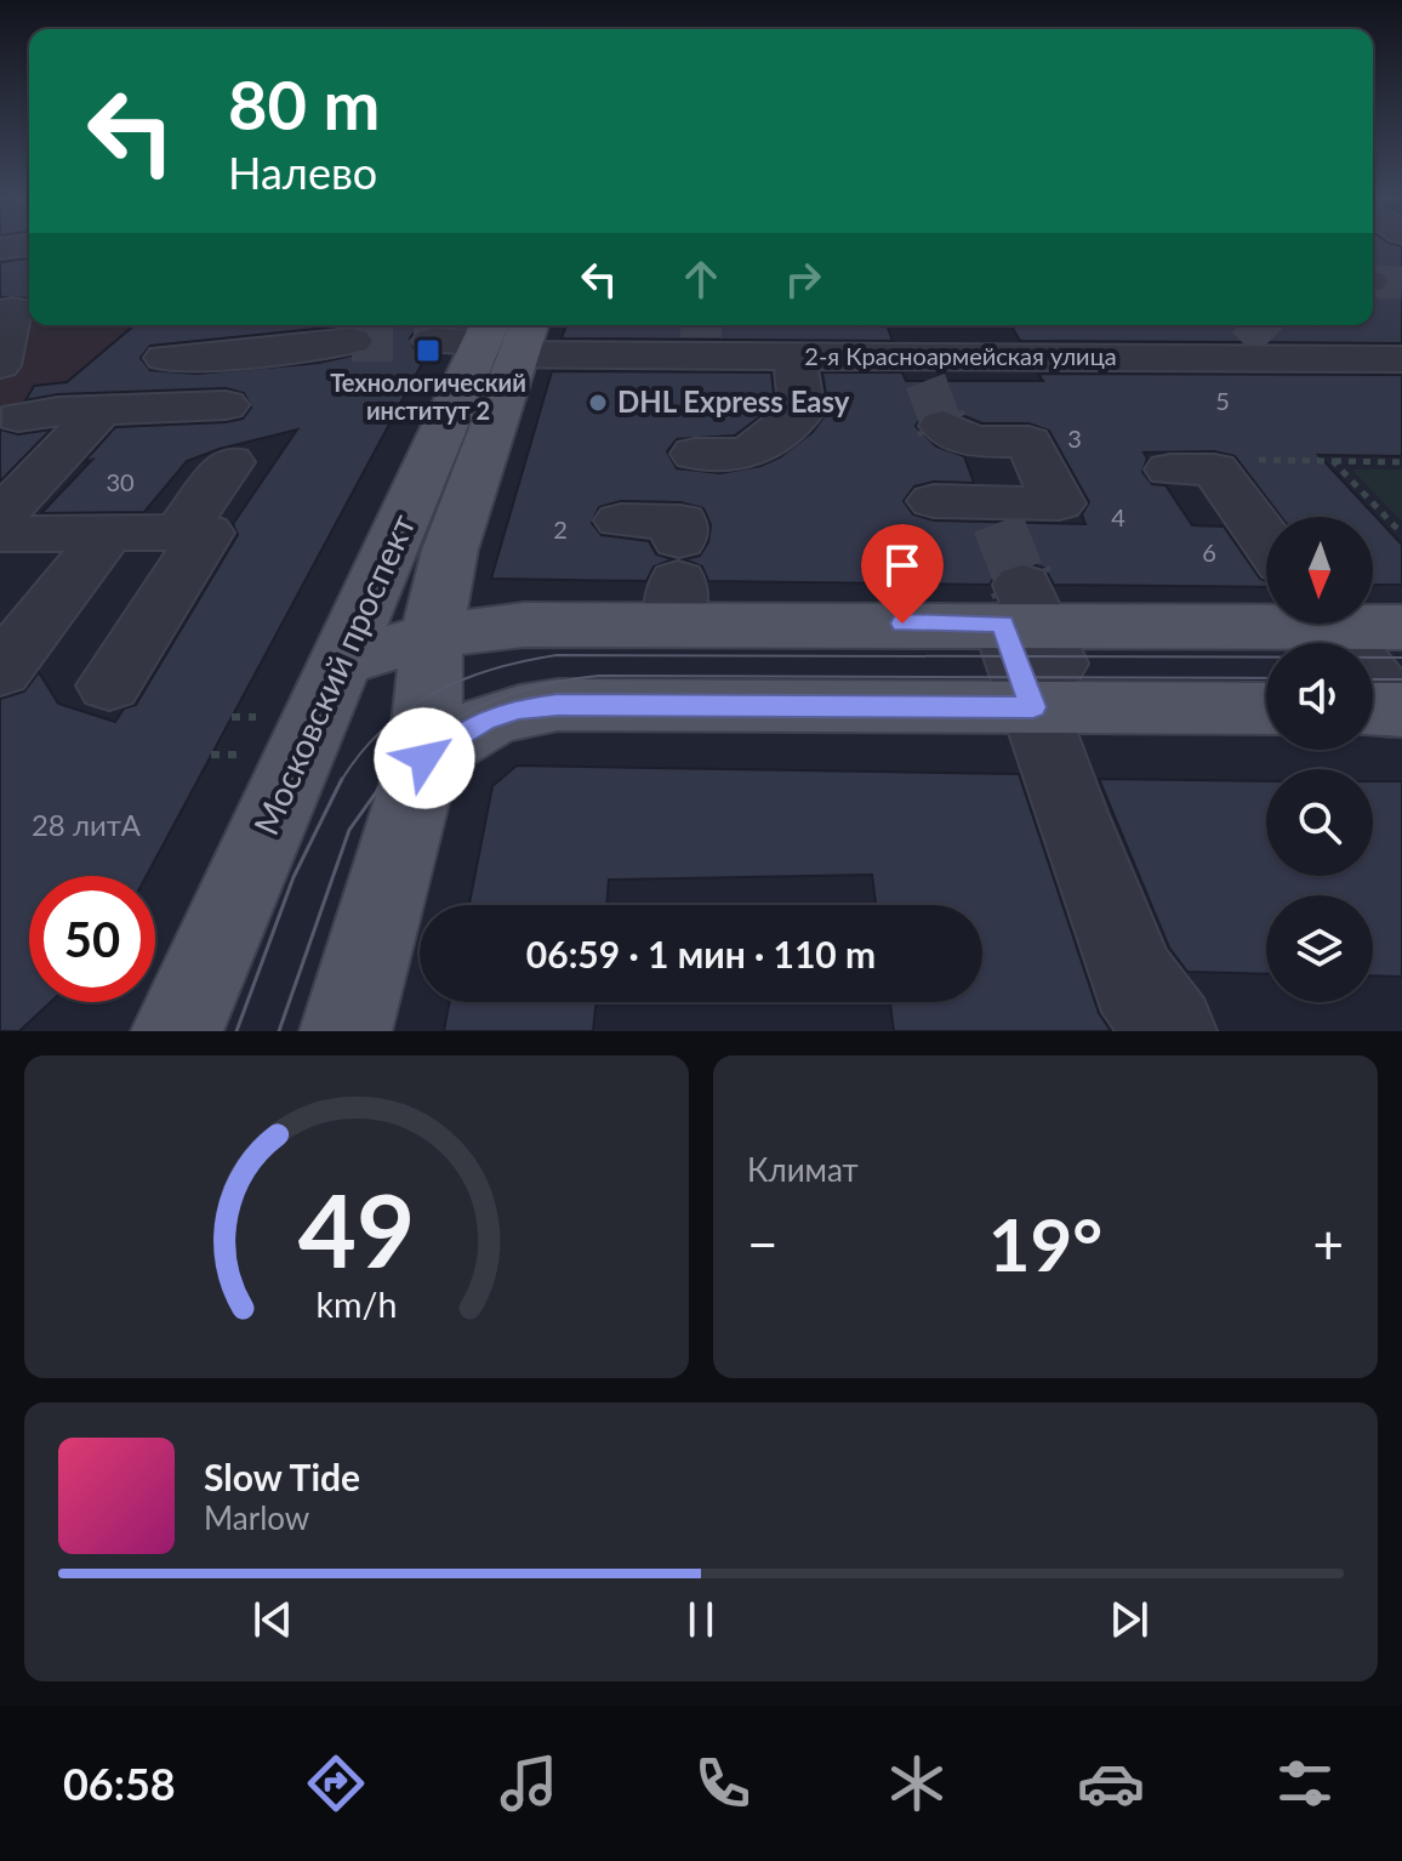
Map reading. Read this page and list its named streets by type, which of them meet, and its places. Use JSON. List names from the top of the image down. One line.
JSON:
{"streets":{"main road":["Московский проспект"],"street":["2-я Красноармейская улица"]},"crossings":[["2-я Красноармейская улица","Московский проспект"]],"places":{"transit":["Технологический институт 2"],"other":["DHL Express Easy"]},"house_numbers":["5","3","30","4","2","6","28 литА"],"north":"bottom","page":{"turn":["80 m","Налево"],"limit":"50","trip":"06:59 · 1 мин · 110 m","tile":"Климат","heat":["−","19°","+"],"song":["Slow Tide","Marlow"],"tabs":"06:58","gauge":["49","km/h"]}}
